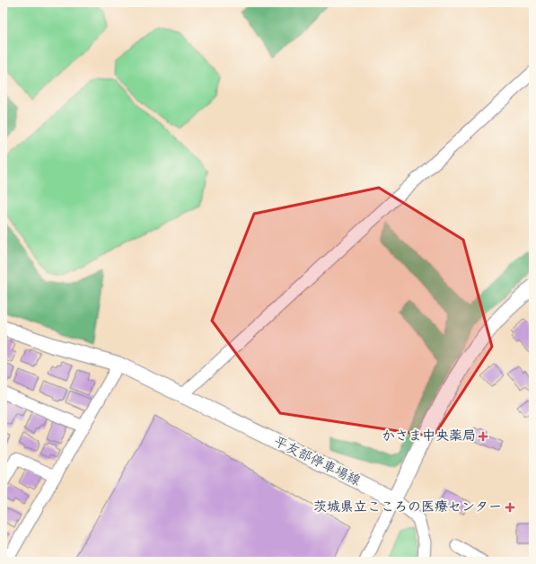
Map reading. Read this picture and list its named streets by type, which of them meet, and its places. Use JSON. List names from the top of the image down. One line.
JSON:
{"streets":{"main road":["平友部停車場線"]},"places":{"health":["かさま中央薬局","茨城県立こころの医療センター"]}}
